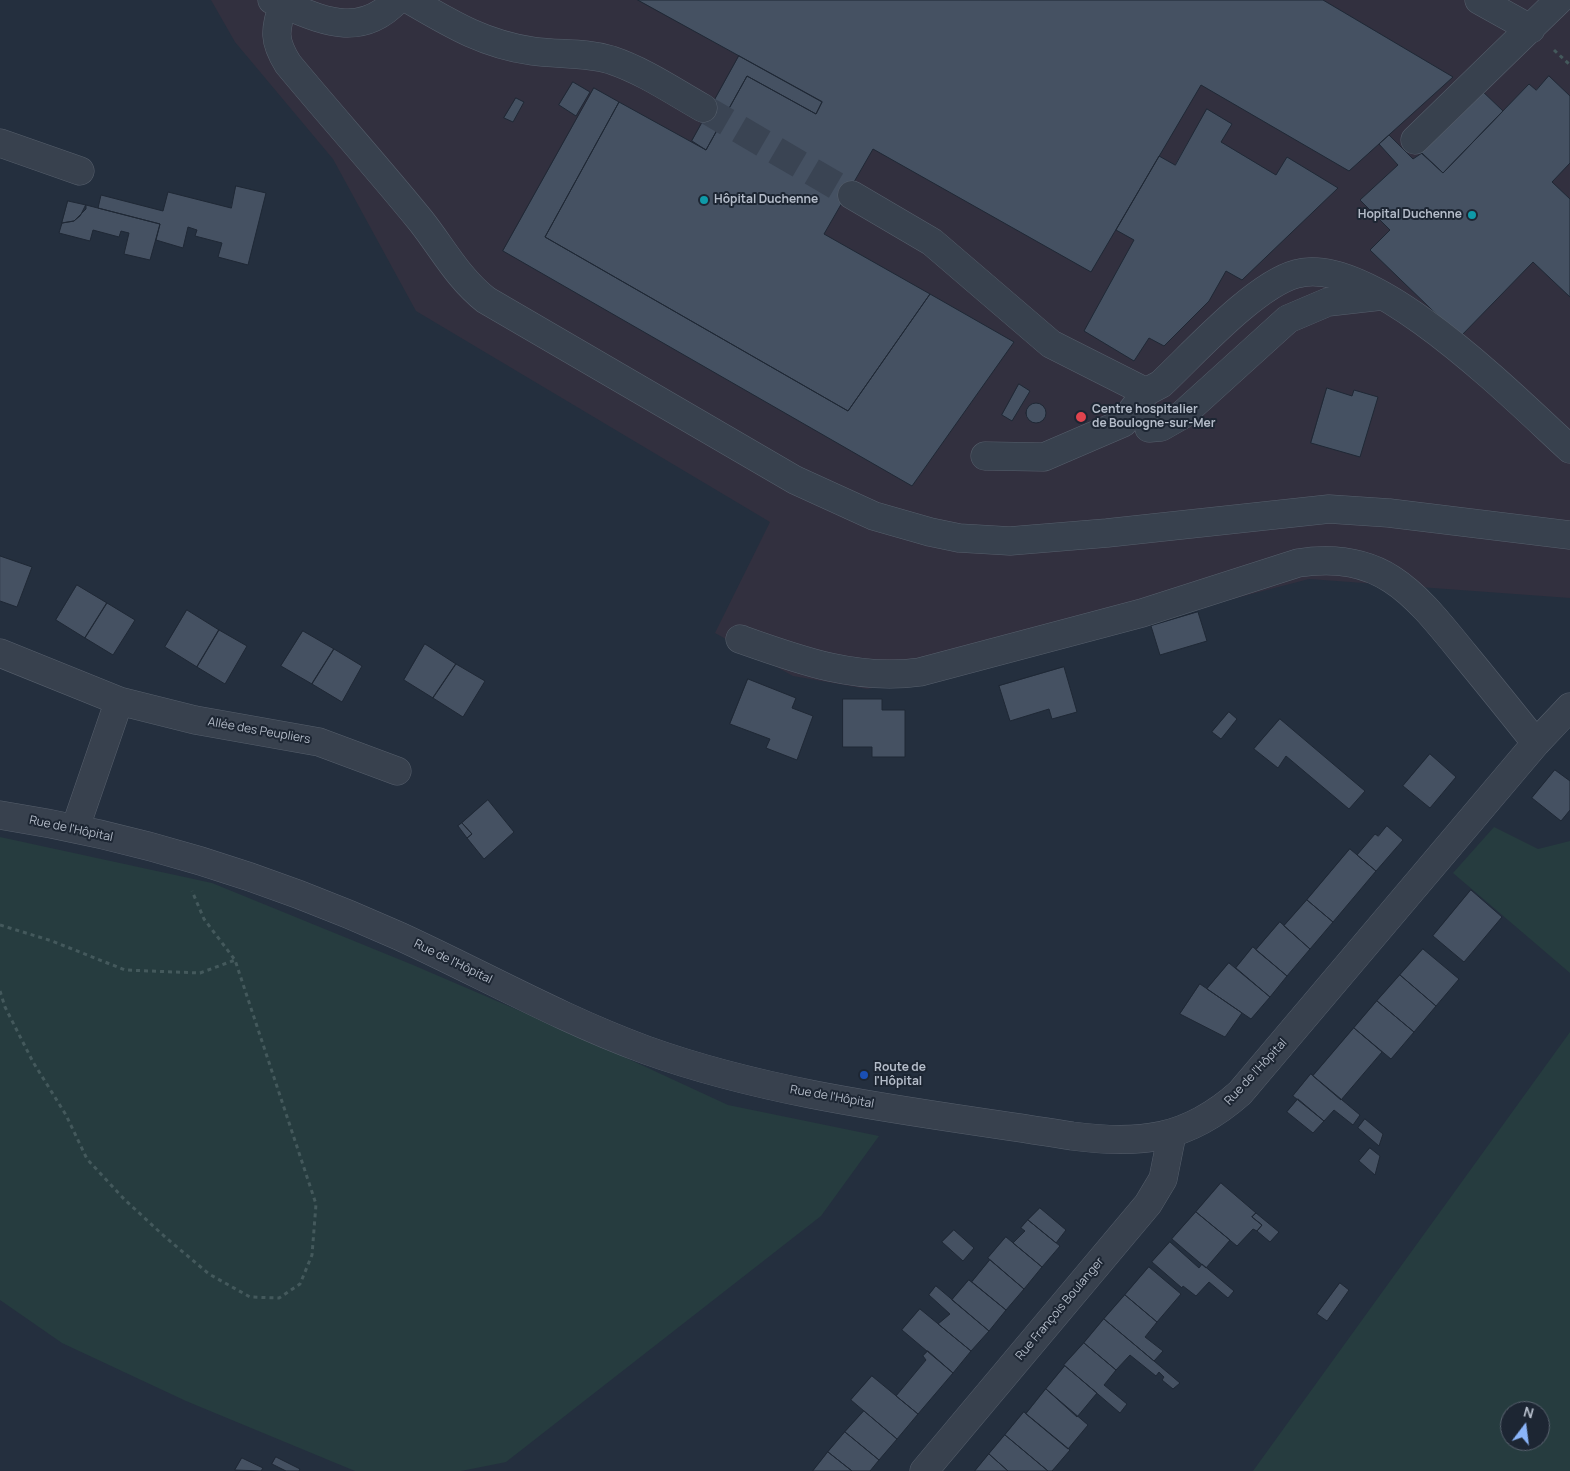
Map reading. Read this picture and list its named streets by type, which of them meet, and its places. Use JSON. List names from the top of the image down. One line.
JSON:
{"streets":{"street":["Allée des Peupliers","Rue de l'Hôpital","Rue François Boulanger"]},"crossings":[["Rue de l'Hôpital","Rue François Boulanger"]],"places":["Hôpital Duchenne","Hopital Duchenne","Centre hospitalier de Boulogne-sur-Mer","Route de l'Hôpital"],"north":"top"}
